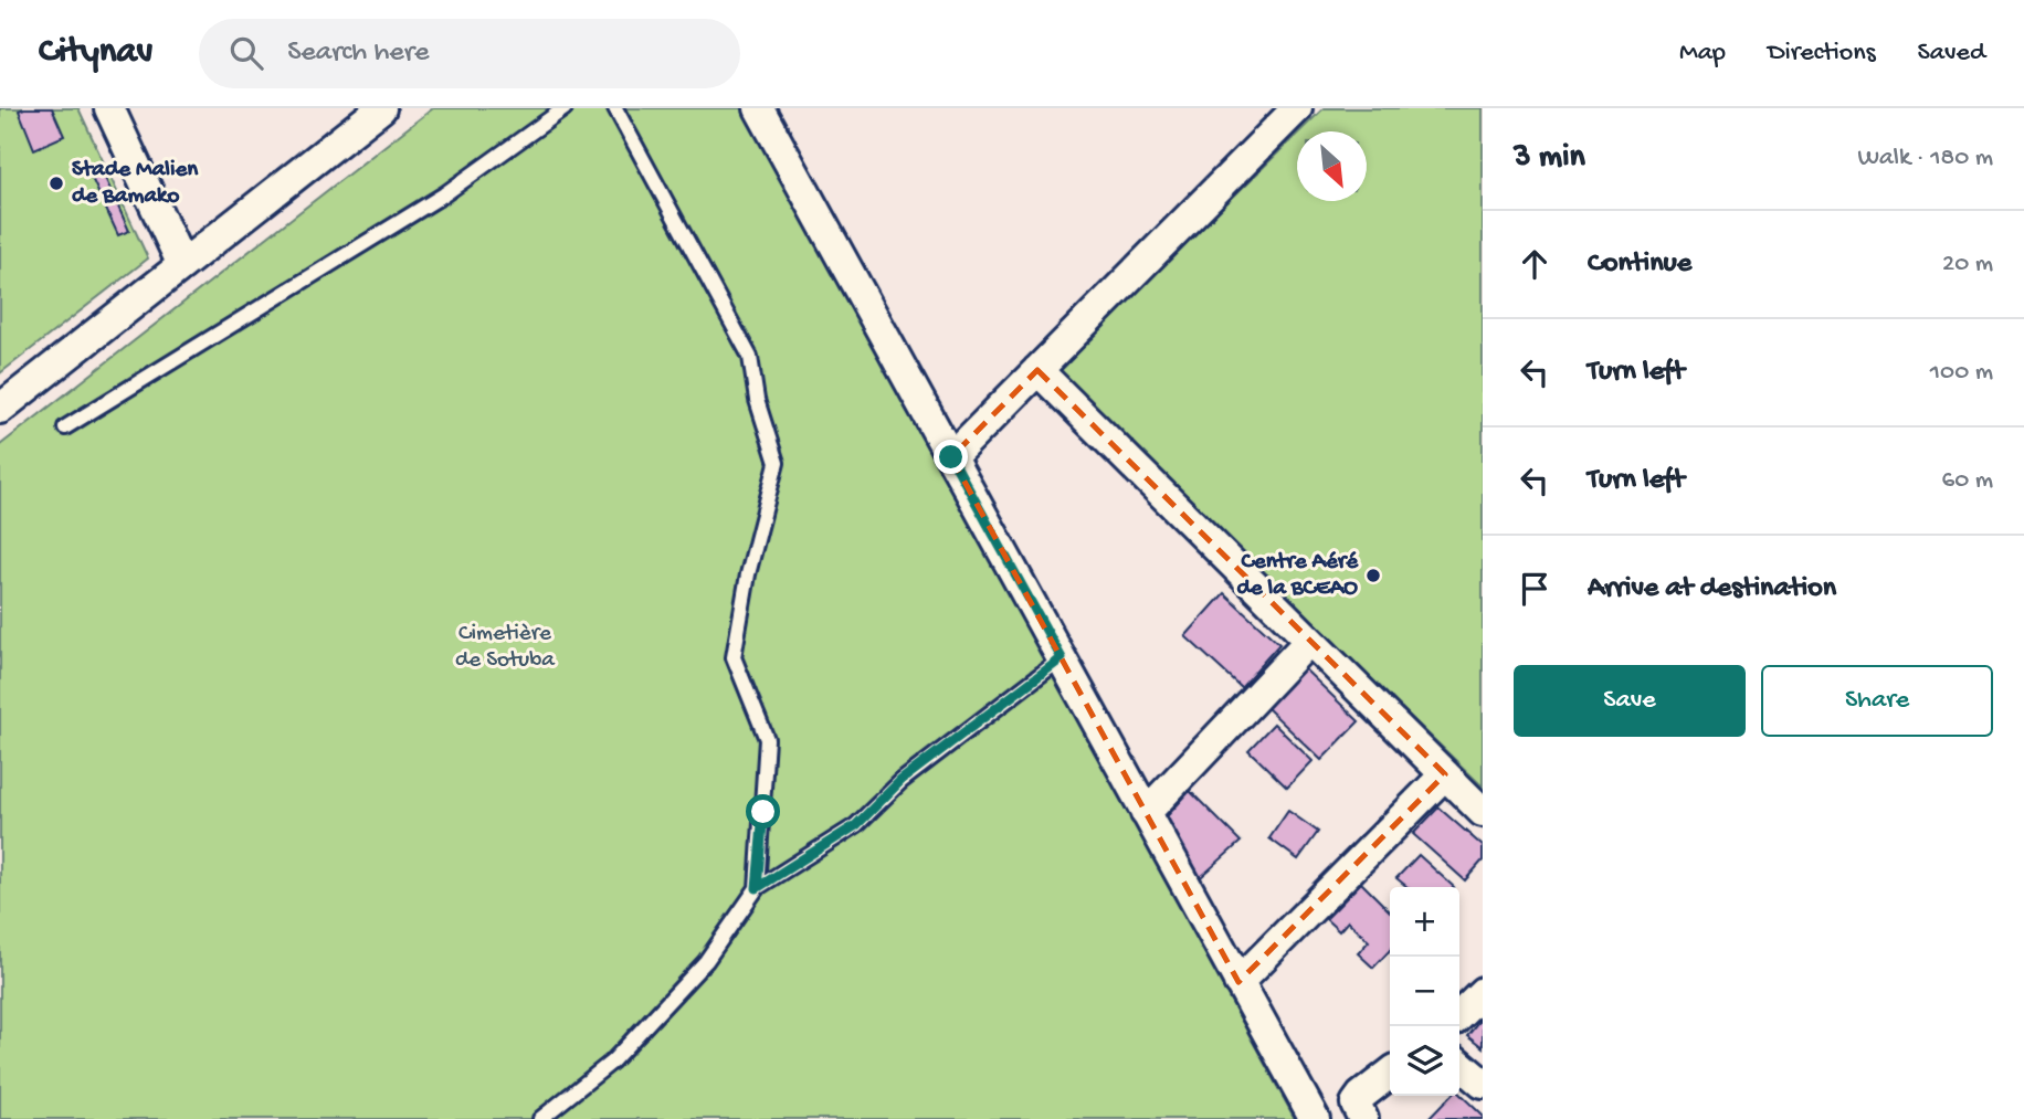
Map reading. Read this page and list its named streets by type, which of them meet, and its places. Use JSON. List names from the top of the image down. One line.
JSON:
{"parks":["Cimetière de Sotuba"],"places":["Stade Malien de Bamako","Centre Aéré de la BCEAO"],"north":"bottom right","page":{"header":"Citynav","search":"Search here","nav":["Map","Directions","Saved"],"heading":["3 min","Walk · 180 m"],"list":[["Continue","20 m"],["Turn left","100 m"],["Turn left","60 m"],"Arrive at destination"],"buttons":["Save","Share"],"map_buttons":["+","−"]}}
